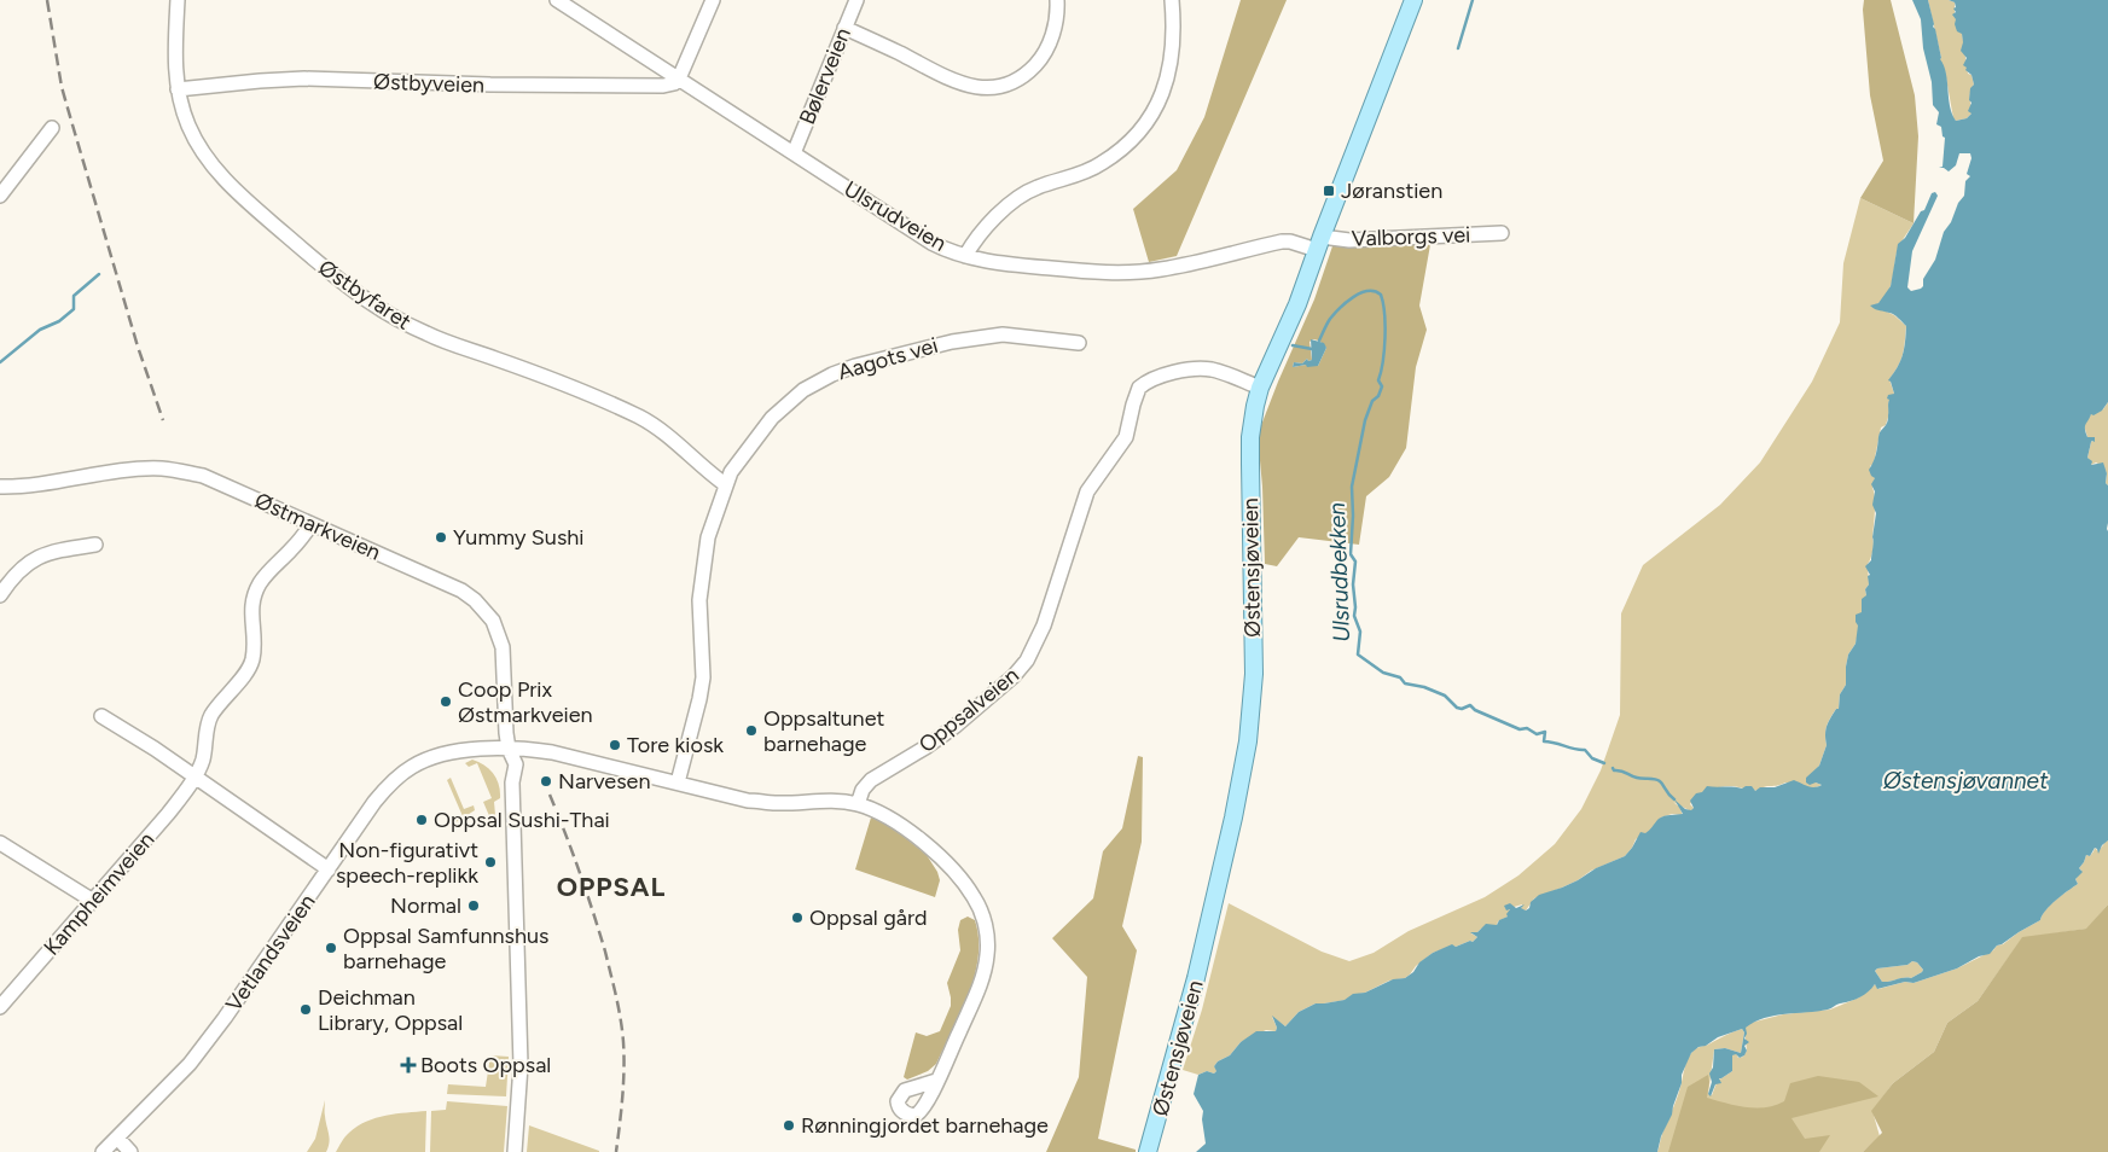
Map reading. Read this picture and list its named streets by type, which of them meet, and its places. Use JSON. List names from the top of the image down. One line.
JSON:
{"streets":{"main road":["Østensjøveien"],"street":["Bølerveien","Østbyveien","Ulsrudveien","Valborgs vei","Østbyfaret","Aagots vei","Østmarkveien","Oppsalveien","Kampheimveien","Vetlandsveien"]},"crossings":[["Bølerveien","Ulsrudveien"],["Østbyveien","Ulsrudveien"],["Østbyveien","Østbyfaret"],["Ulsrudveien","Valborgs vei"],["Ulsrudveien","Østensjøveien"],["Valborgs vei","Østensjøveien"],["Østbyfaret","Aagots vei"],["Østmarkveien","Kampheimveien"],["Østmarkveien","Vetlandsveien"],["Østensjøveien","Oppsalveien"]],"districts":["OPPSAL"],"water":["Ulsrudbekken","Østensjøvannet"],"places":{"transit":["Jøranstien"],"other":["Yummy Sushi","Coop Prix Østmarkveien","Oppsaltunet barnehage","Tore kiosk","Narvesen","Oppsal Sushi-Thai","Non-figurativt speech-replikk","Normal","Oppsal gård","Oppsal Samfunnshus barnehage","Deichman Library, Oppsal","Rønningjordet barnehage"],"health":["Boots Oppsal"]}}
